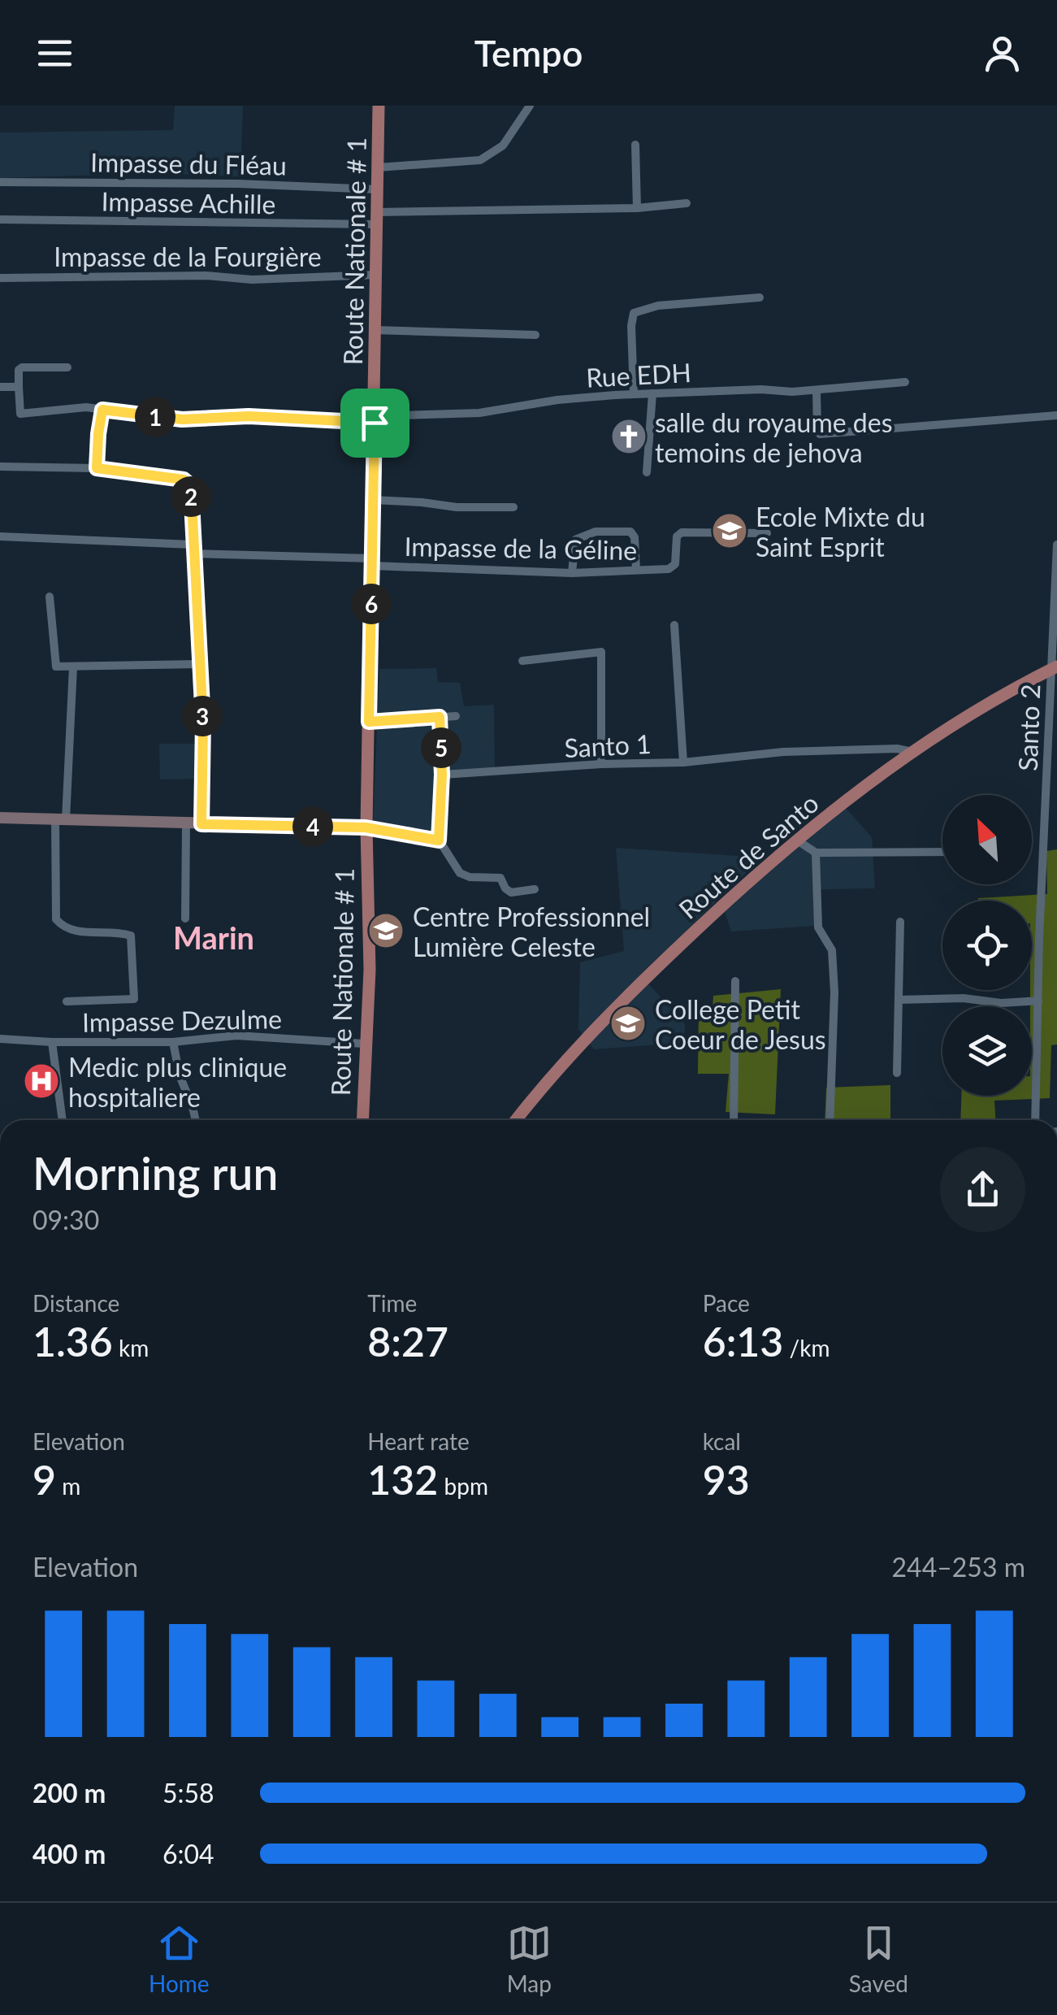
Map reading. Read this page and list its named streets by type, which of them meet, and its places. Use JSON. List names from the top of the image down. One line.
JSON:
{"streets":{"main road":["Route Nationale # 1","Route de Santo"],"street":["Impasse du Fléau","Impasse Achille","Impasse de la Fourgière","Rue EDH","Impasse de la Géline","Santo 2","Santo 1","Impasse Dezulme"]},"crossings":[["Impasse du Fléau","Route Nationale # 1"],["Impasse Achille","Route Nationale # 1"],["Route Nationale # 1","Impasse de la Fourgière"],["Route Nationale # 1","Rue EDH"],["Route Nationale # 1","Impasse de la Géline"],["Route Nationale # 1","Impasse Dezulme"],["Santo 2","Route de Santo"],["Santo 1","Route de Santo"]],"districts":["Marin"],"places":{"church":["salle du royaume des temoins de jehova"],"school or university":["Ecole Mixte du Saint Esprit","Centre Professionnel Lumière Celeste","College Petit Coeur de Jesus"],"hospital":["Medic plus clinique hospitaliere"]},"north":"top left","page":{"header":"Tempo","pins":["1","2","6","3","5","4"],"heading":["Morning run","09:30"],"stats":[["Distance","1.36 km"],["Time","8:27"],["Pace","6:13 /km"],["Elevation","9 m"],["Heart rate","132 bpm"],["kcal","93"]],"chart":["Elevation","244–253 m"],"list":[{"name":"200 m","note":"5:58"},{"name":"400 m","note":"6:04"}],"tabs":["Home","Map","Saved"]}}
